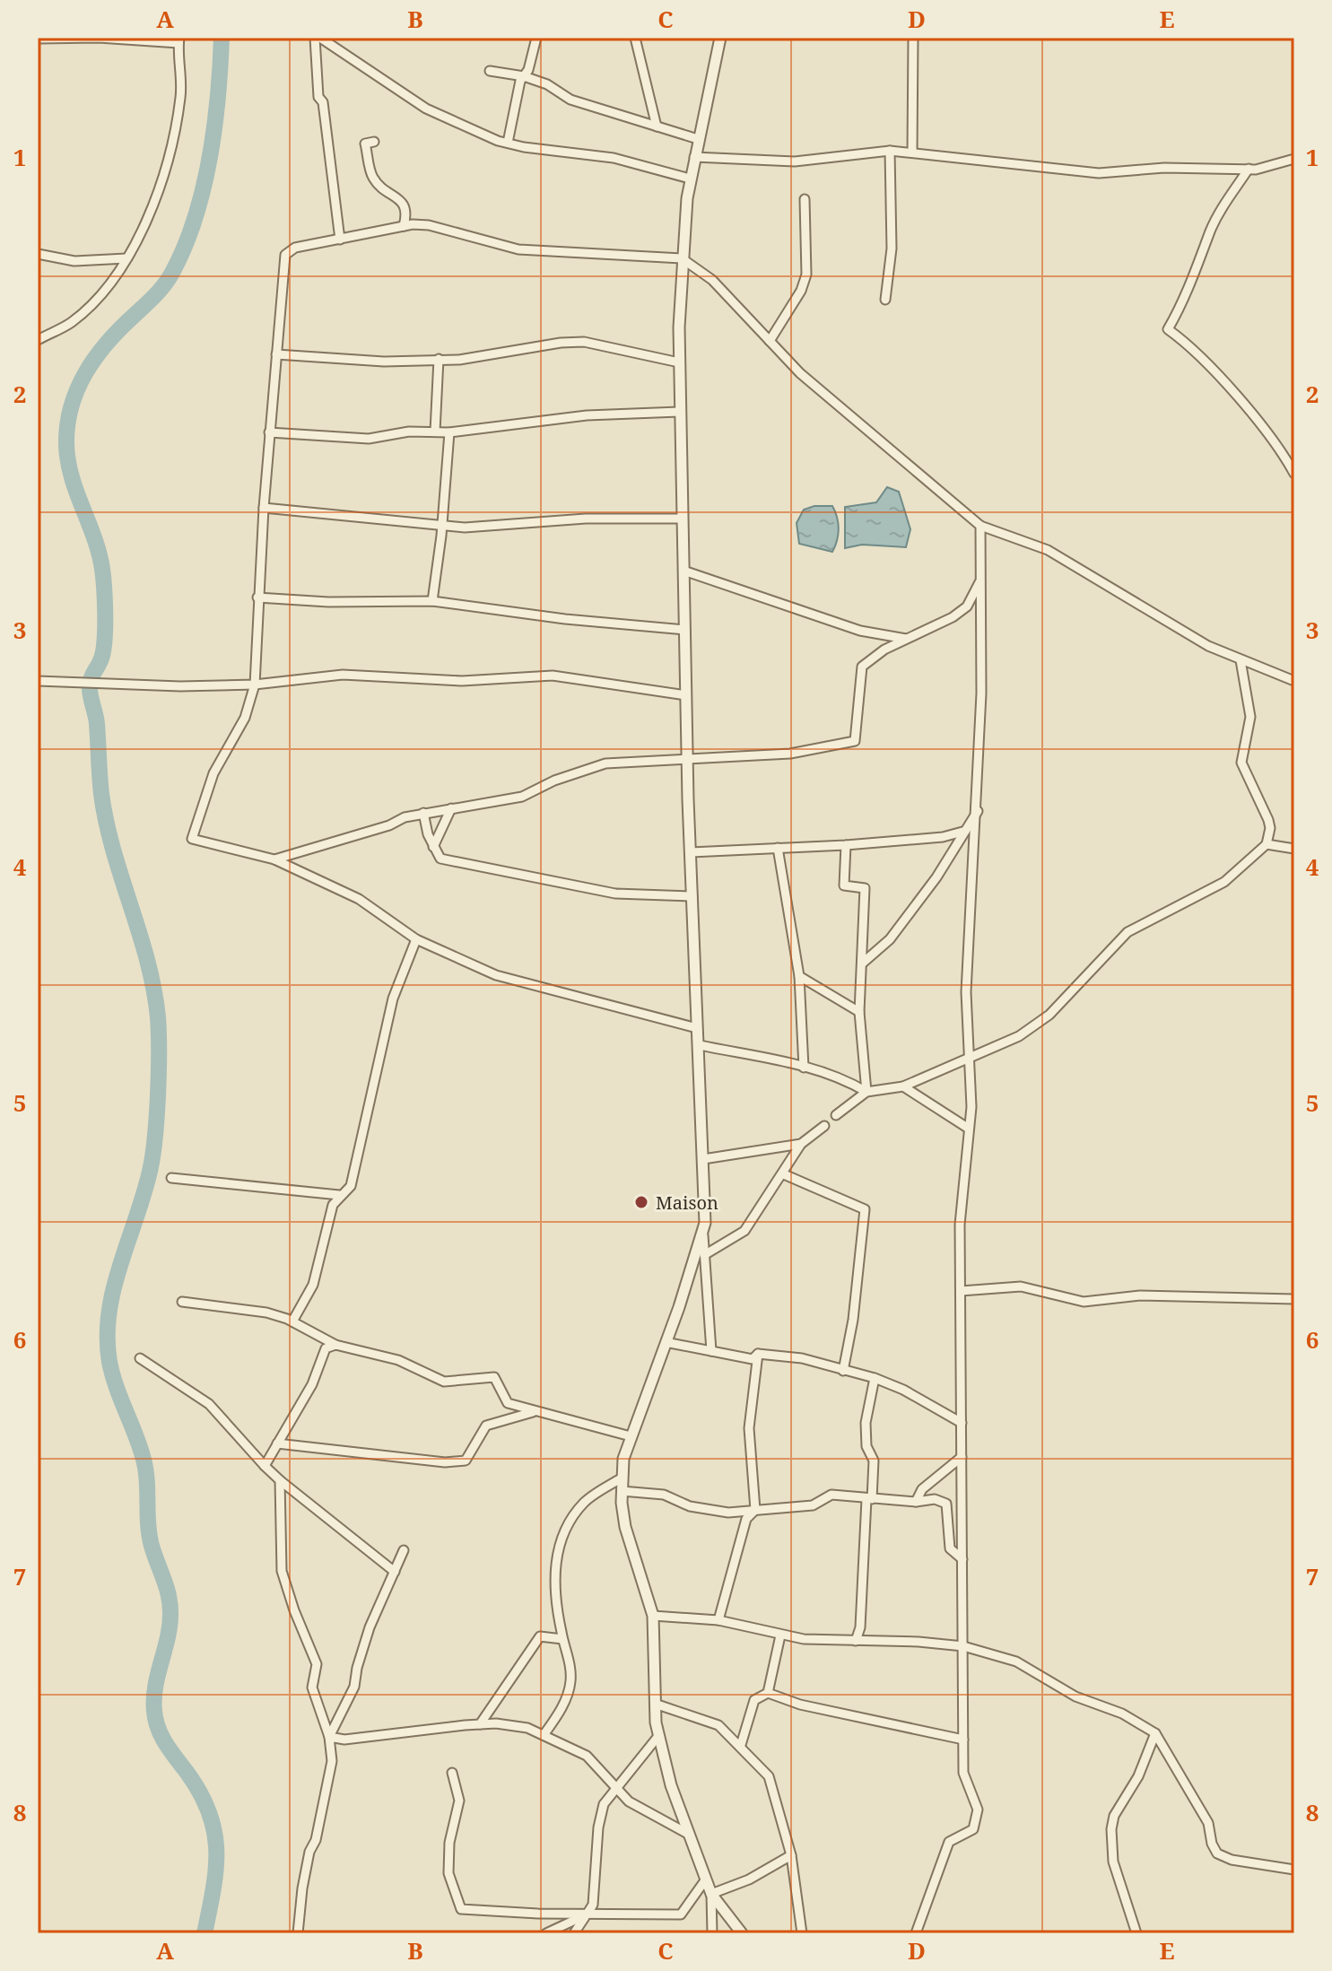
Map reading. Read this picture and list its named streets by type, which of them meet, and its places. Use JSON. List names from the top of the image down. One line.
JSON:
{"places":["Maison"],"grid":{"columns":["A","B","C","D","E"],"rows":["1","2","3","4","5","6","7","8"]}}
